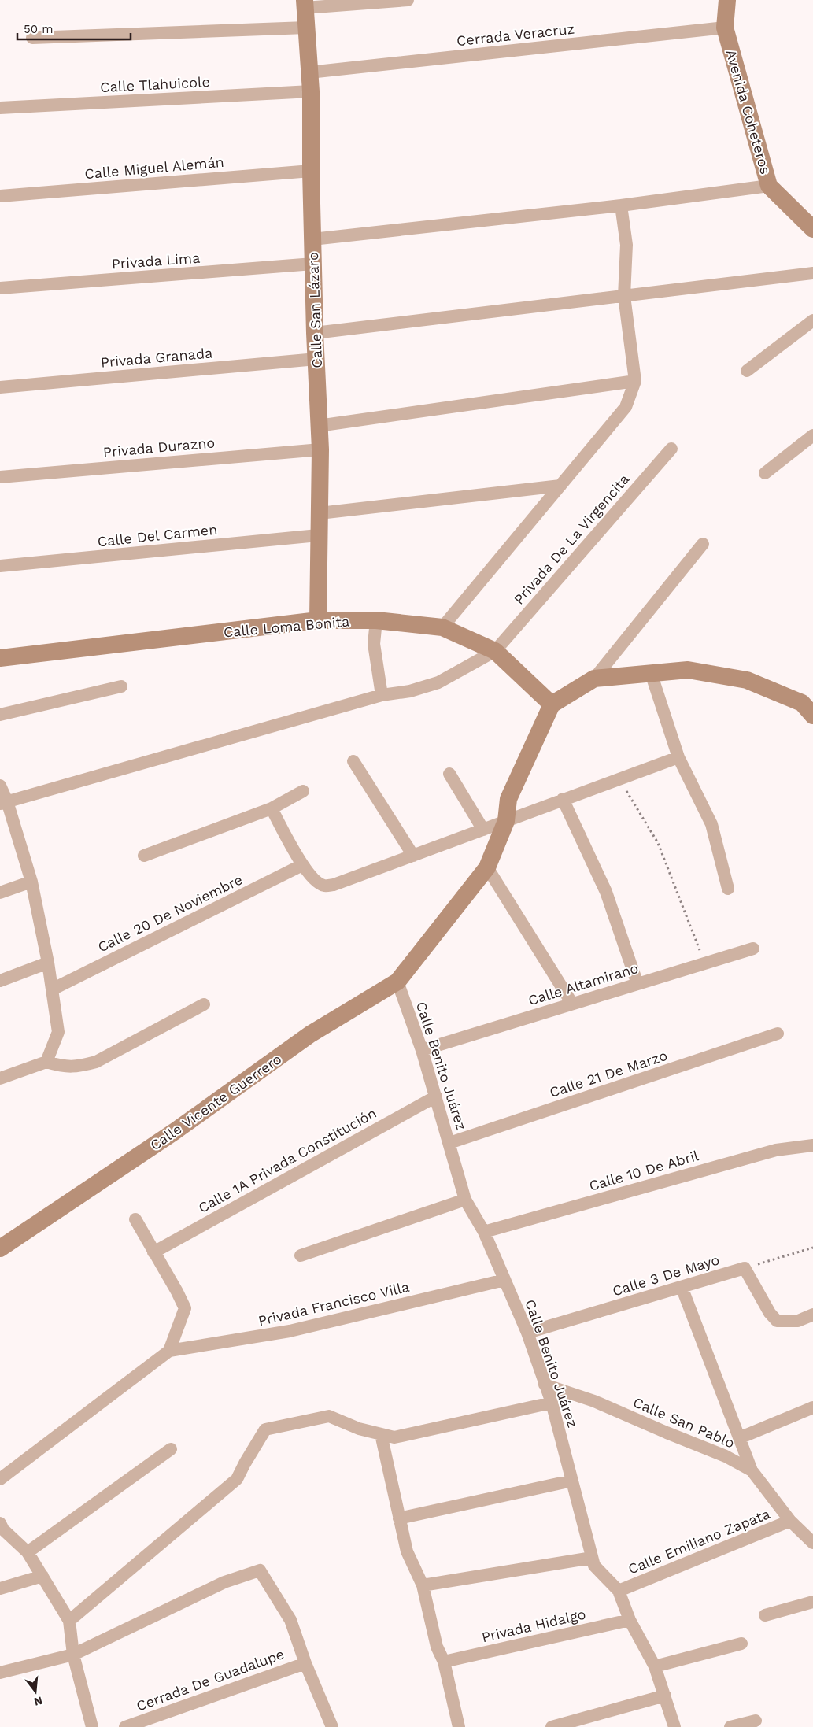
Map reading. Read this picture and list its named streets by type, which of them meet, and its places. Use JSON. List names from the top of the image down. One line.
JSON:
{"streets":{"street":["Cerrada Veracruz","Calle Tlahuicole","Avenida Coheteros","Calle Miguel Alemán","Privada Lima","Calle San Lázaro","Privada Granada","Privada Durazno","Calle Del Carmen","Privada De La Virgencita","Calle Loma Bonita","Calle 20 De Noviembre","Calle Altamirano","Calle Benito Juárez","Calle 21 De Marzo","Calle Vicente Guerrero","Calle 1A Privada Constitución","Calle 10 De Abril","Calle 3 De Mayo","Privada Francisco Villa","Calle San Pablo","Calle Emiliano Zapata","Privada Hidalgo","Cerrada De Guadalupe"]},"crossings":[["Cerrada Veracruz","Avenida Coheteros"],["Cerrada Veracruz","Calle San Lázaro"],["Calle Tlahuicole","Calle San Lázaro"],["Calle Miguel Alemán","Calle San Lázaro"],["Privada Lima","Calle San Lázaro"],["Calle San Lázaro","Privada Granada"],["Calle San Lázaro","Privada Durazno"],["Calle San Lázaro","Calle Del Carmen"],["Calle San Lázaro","Calle Loma Bonita"],["Privada De La Virgencita","Calle Loma Bonita"],["Calle Loma Bonita","Calle Vicente Guerrero"],["Calle Altamirano","Calle Benito Juárez"],["Calle Benito Juárez","Calle 21 De Marzo"],["Calle Benito Juárez","Calle Vicente Guerrero"],["Calle Benito Juárez","Calle 1A Privada Constitución"],["Calle Benito Juárez","Calle 10 De Abril"],["Calle Benito Juárez","Calle 3 De Mayo"],["Calle Benito Juárez","Privada Francisco Villa"],["Calle Benito Juárez","Calle San Pablo"],["Calle Benito Juárez","Calle Emiliano Zapata"],["Calle Benito Juárez","Privada Hidalgo"],["Calle San Pablo","Calle Emiliano Zapata"]],"scale_bar":"50 m","north":"bottom"}
